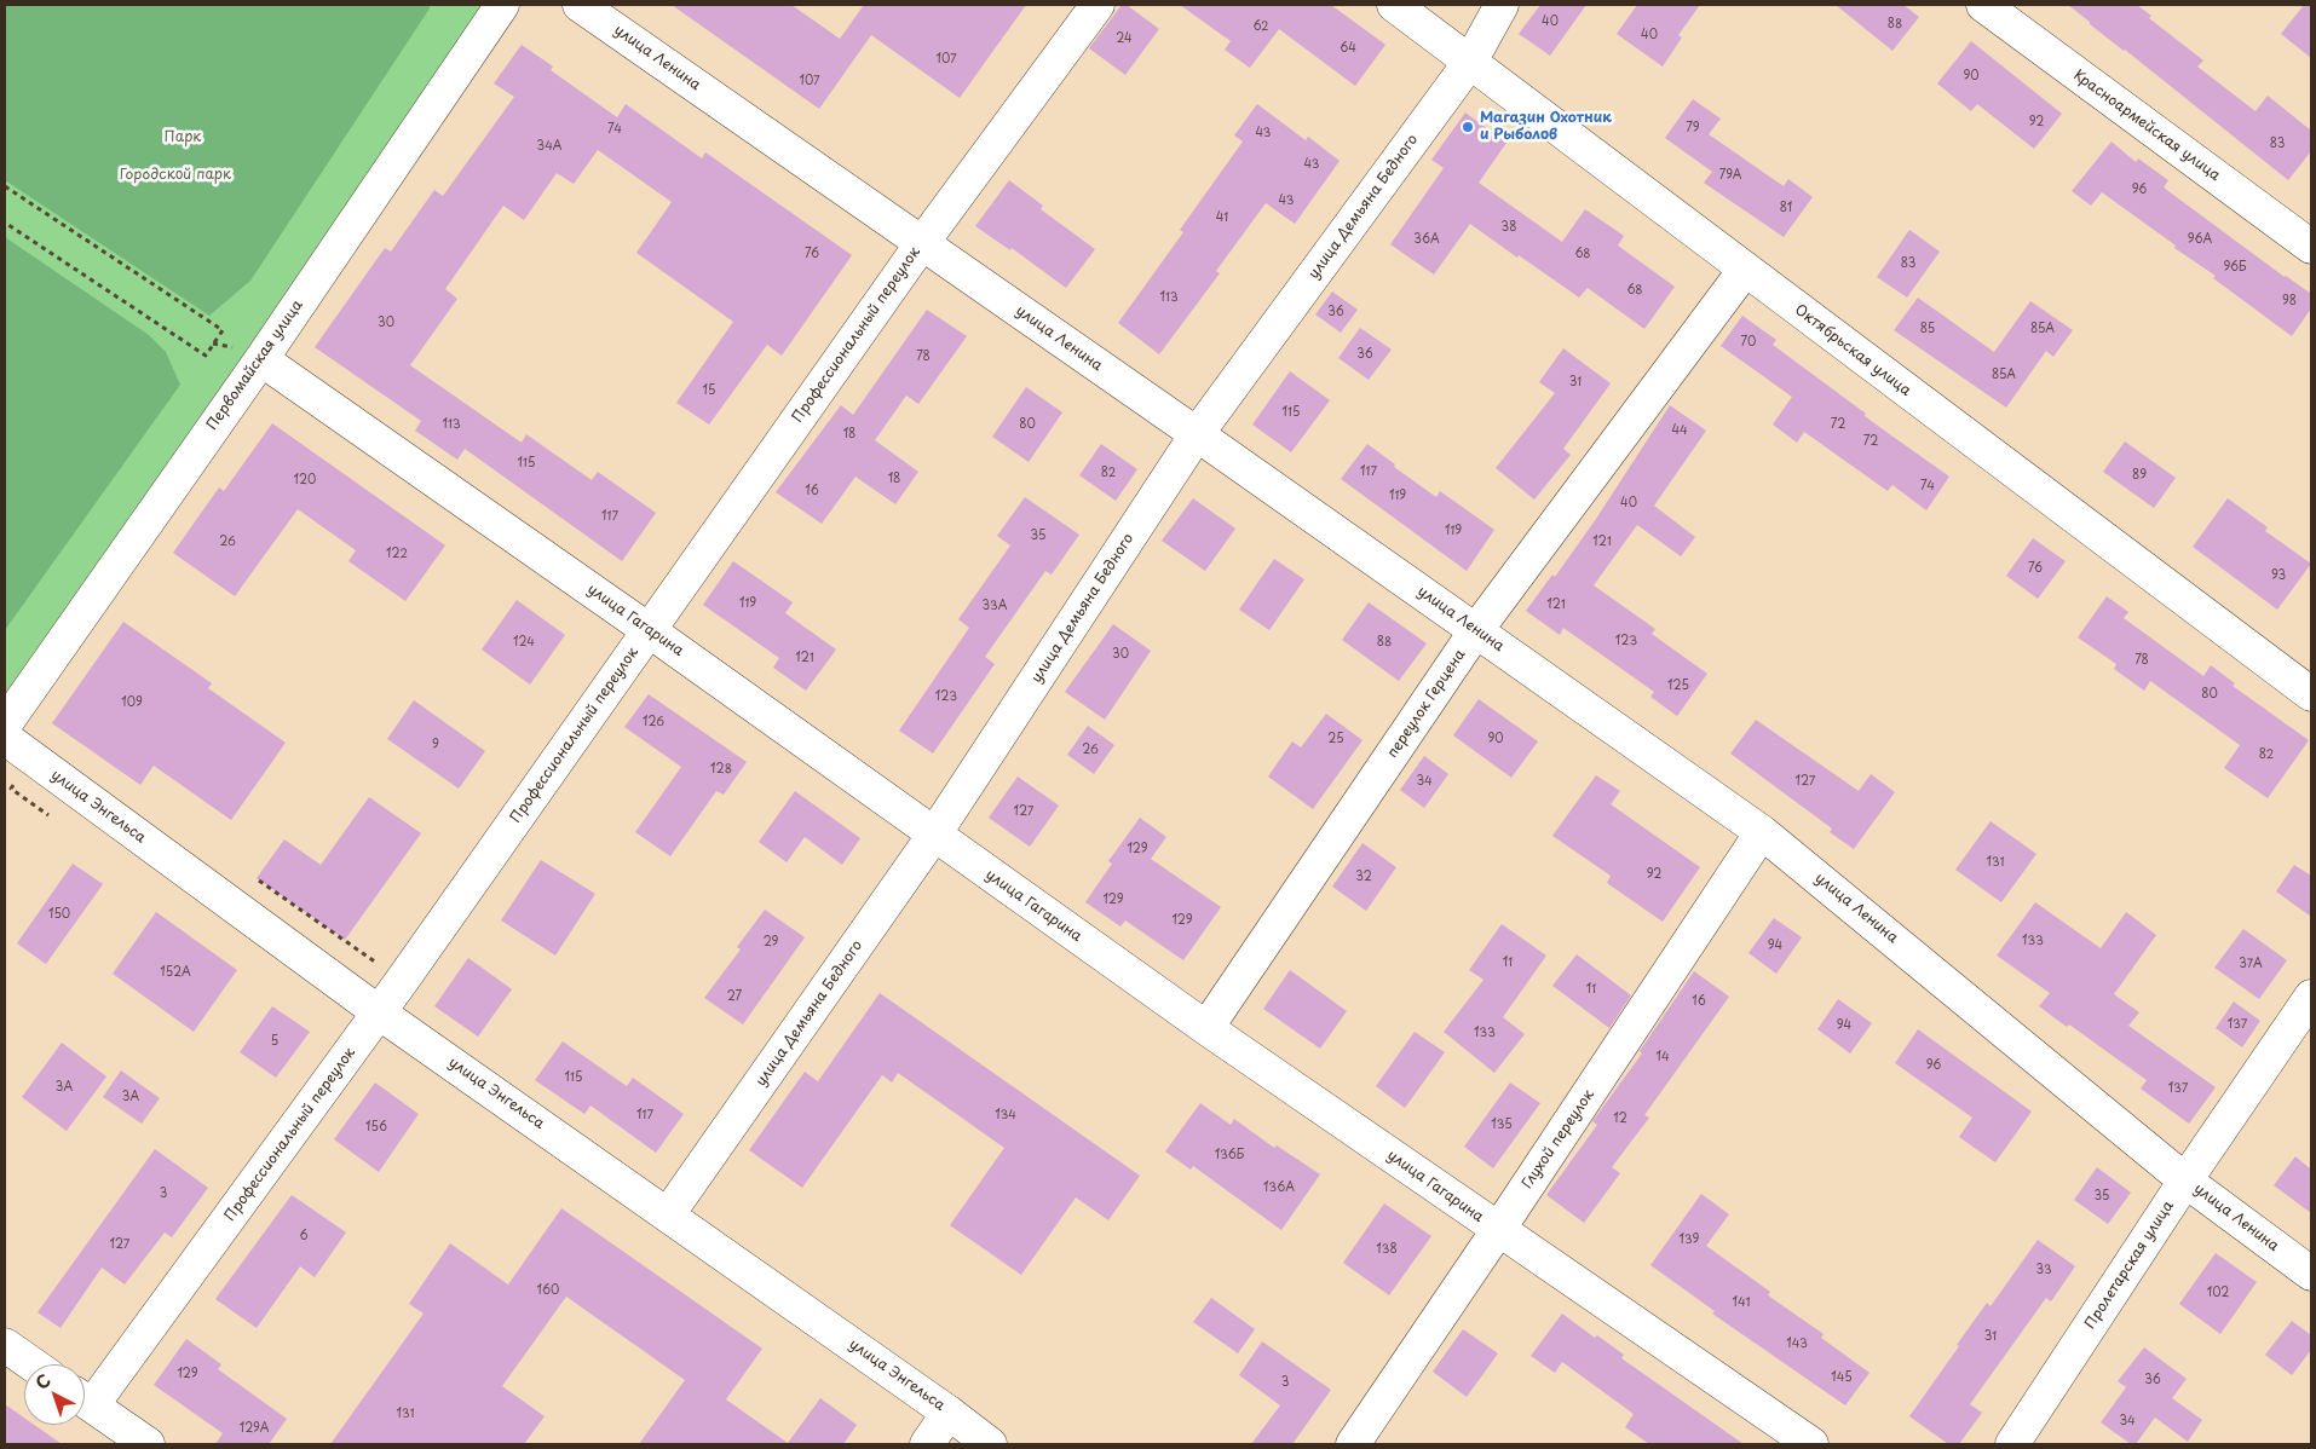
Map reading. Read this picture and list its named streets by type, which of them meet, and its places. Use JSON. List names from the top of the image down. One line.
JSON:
{"streets":{"street":["улица Ленина","Красноармейская улица","улица Демьяна Бедного","Профессиональный переулок","Октябрьская улица","Первомайская улица","улица Гагарина","переулок Герцена","улица Энгельса","Глухой переулок","Пролетарская улица"]},"crossings":[["улица Ленина","улица Демьяна Бедного"],["улица Ленина","Профессиональный переулок"],["улица Ленина","переулок Герцена"],["улица Ленина","Глухой переулок"],["улица Ленина","Пролетарская улица"],["улица Демьяна Бедного","Октябрьская улица"],["улица Демьяна Бедного","улица Гагарина"],["улица Демьяна Бедного","улица Энгельса"],["Профессиональный переулок","улица Гагарина"],["Профессиональный переулок","улица Энгельса"],["Октябрьская улица","переулок Герцена"],["Первомайская улица","улица Гагарина"],["улица Гагарина","переулок Герцена"],["улица Гагарина","Глухой переулок"]],"parks":["Парк","Городской парк"],"places":["Магазин Охотник и Рыболов"],"house_numbers":["40","88","62","40","24","64","107","90","107","92","79","74","43","83","34А","43","79А","96","43","81","41","38","36А","96А","76","68","83","96Б","68","113","98","36","30","85","85А","70","36","78","85А","31","15","115","113","80","72","44","18","72","115","117","82","89","18","120","74","16","119","40","117","119","35","26","121","122","76","93","119","121","33А","123","124","88","30","121","78","125","80","123","109","126","25","90","9","26","82","128","34","127","127","129","131","92","32","129","150","129","133","29","94","11","37А","152А","11","27","16","137","94","133","5","14","96","115","3А","137","3А","117","134","12","135","156","136Б","136А","3","35","6","139","127","138","33","160","102","141","31","143","129","145","36","3","131","34","129А"],"north":"top left"}
